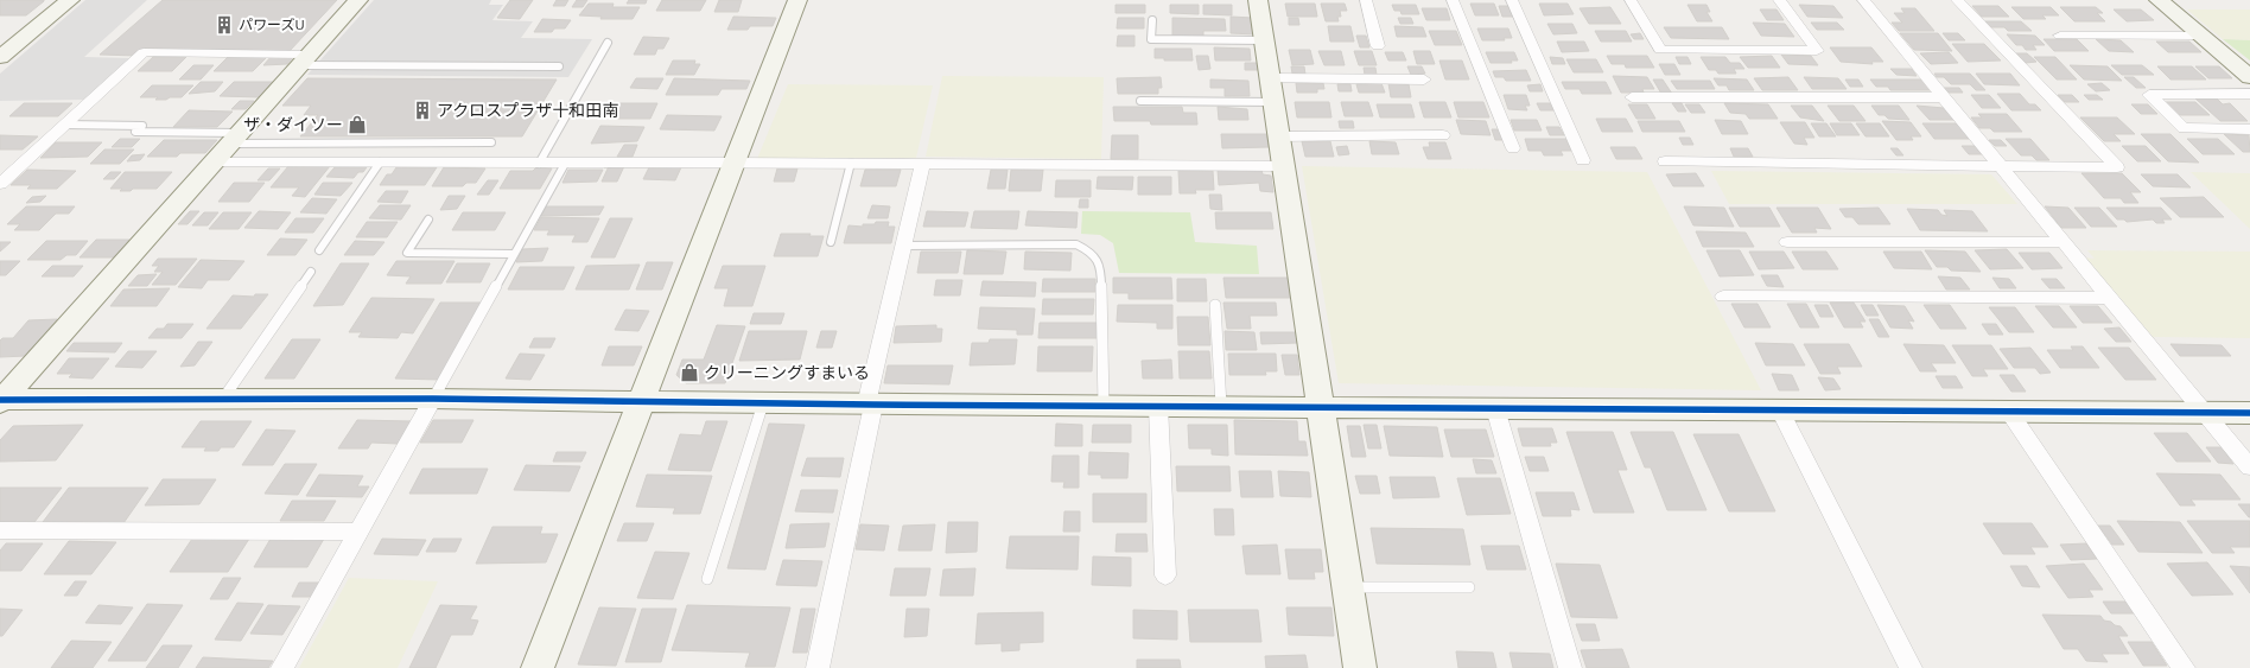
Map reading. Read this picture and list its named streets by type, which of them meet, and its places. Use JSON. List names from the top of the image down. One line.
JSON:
{"places":{"building":["パワーズU","アクロスプラザ十和田南"],"shop":["ザ・ダイソー","クリーニングすまいる"]}}
